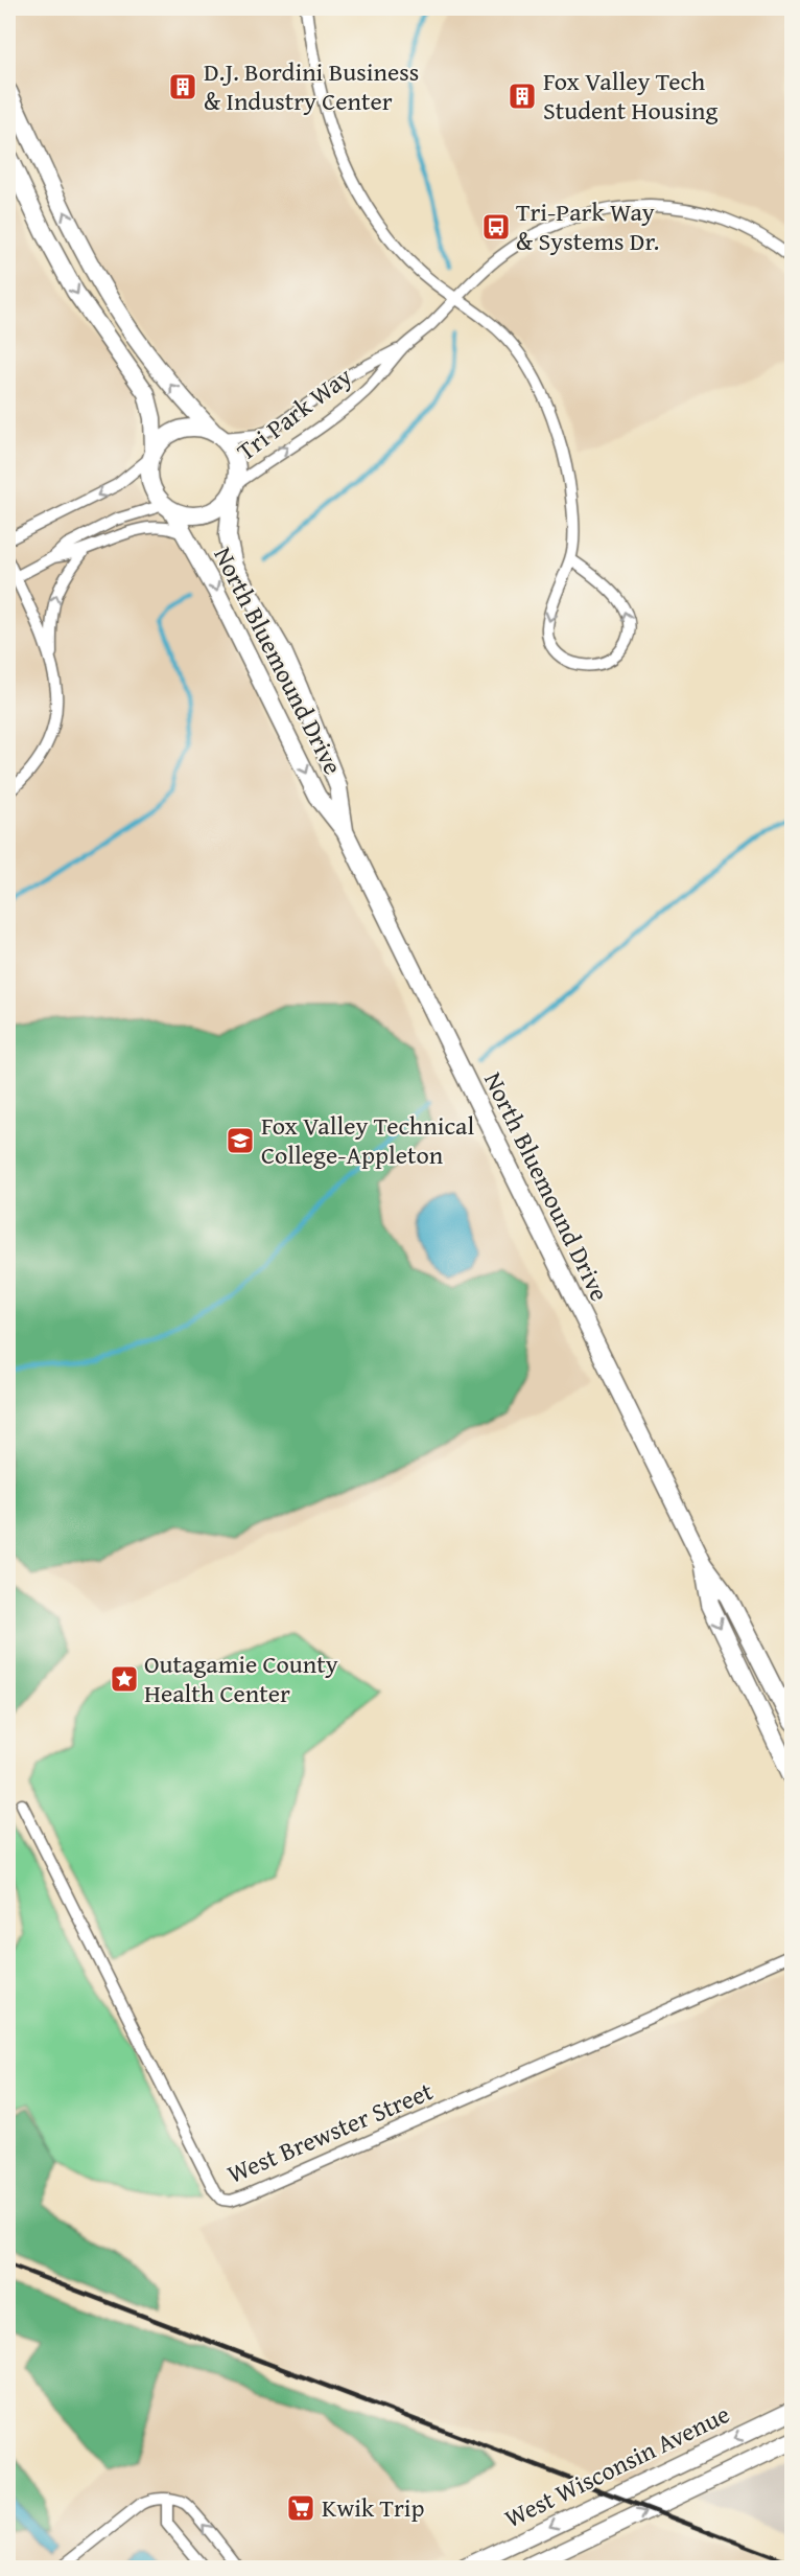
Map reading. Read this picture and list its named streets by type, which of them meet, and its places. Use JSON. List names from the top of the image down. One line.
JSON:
{"streets":{"main road":["North Bluemound Drive","West Wisconsin Avenue"],"street":["Tri Park Way","West Brewster Street"]},"crossings":[["Tri Park Way","North Bluemound Drive"]],"places":{"building":["D.J. Bordini Business & Industry Center","Fox Valley Tech Student Housing"],"bus stop":["Tri-Park Way & Systems Dr."],"school or university":["Fox Valley Technical College-Appleton"],"place":["Outagamie County Health Center"],"supermarket":["Kwik Trip"]}}
